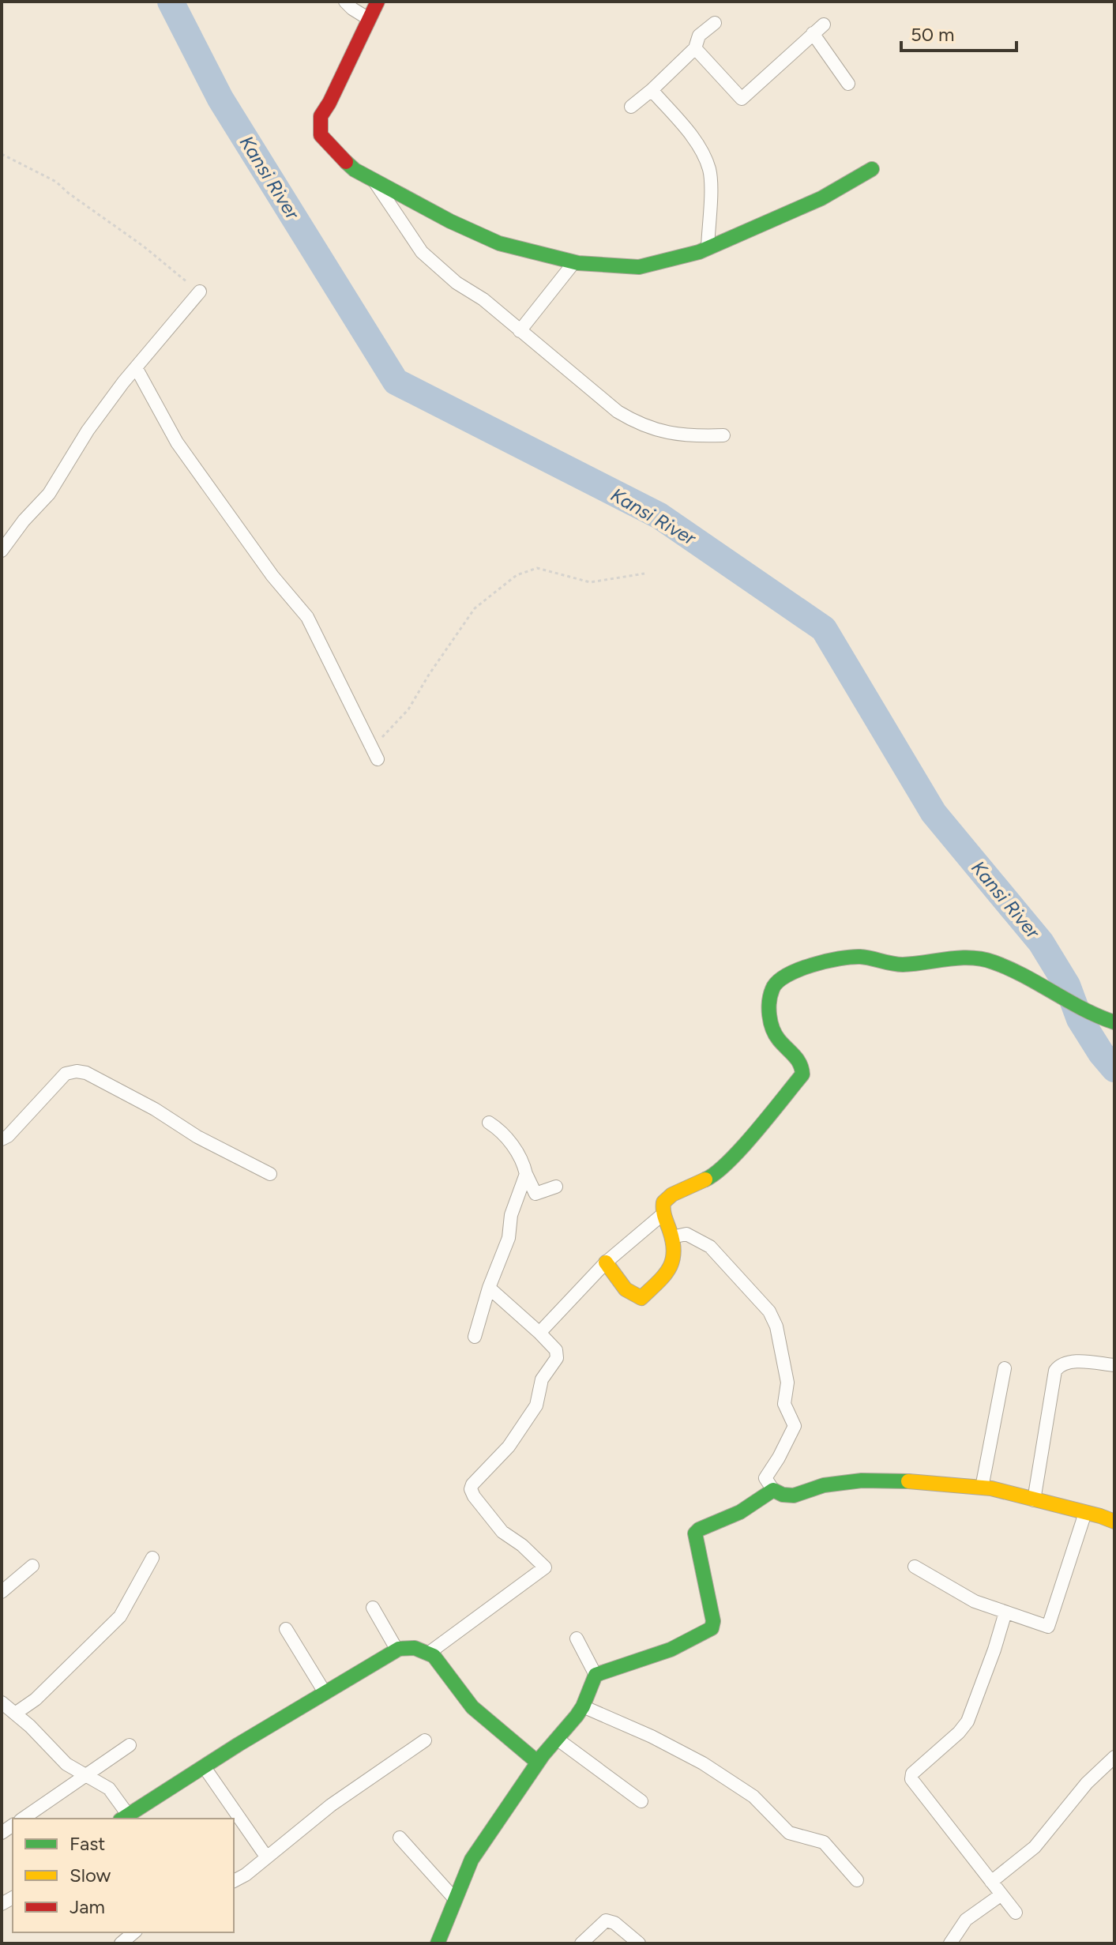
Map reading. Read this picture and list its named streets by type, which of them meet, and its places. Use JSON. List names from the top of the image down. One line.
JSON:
{"water":["Kansi River"],"legend":["Fast","Slow","Jam"],"scale_bar":"50 m"}
